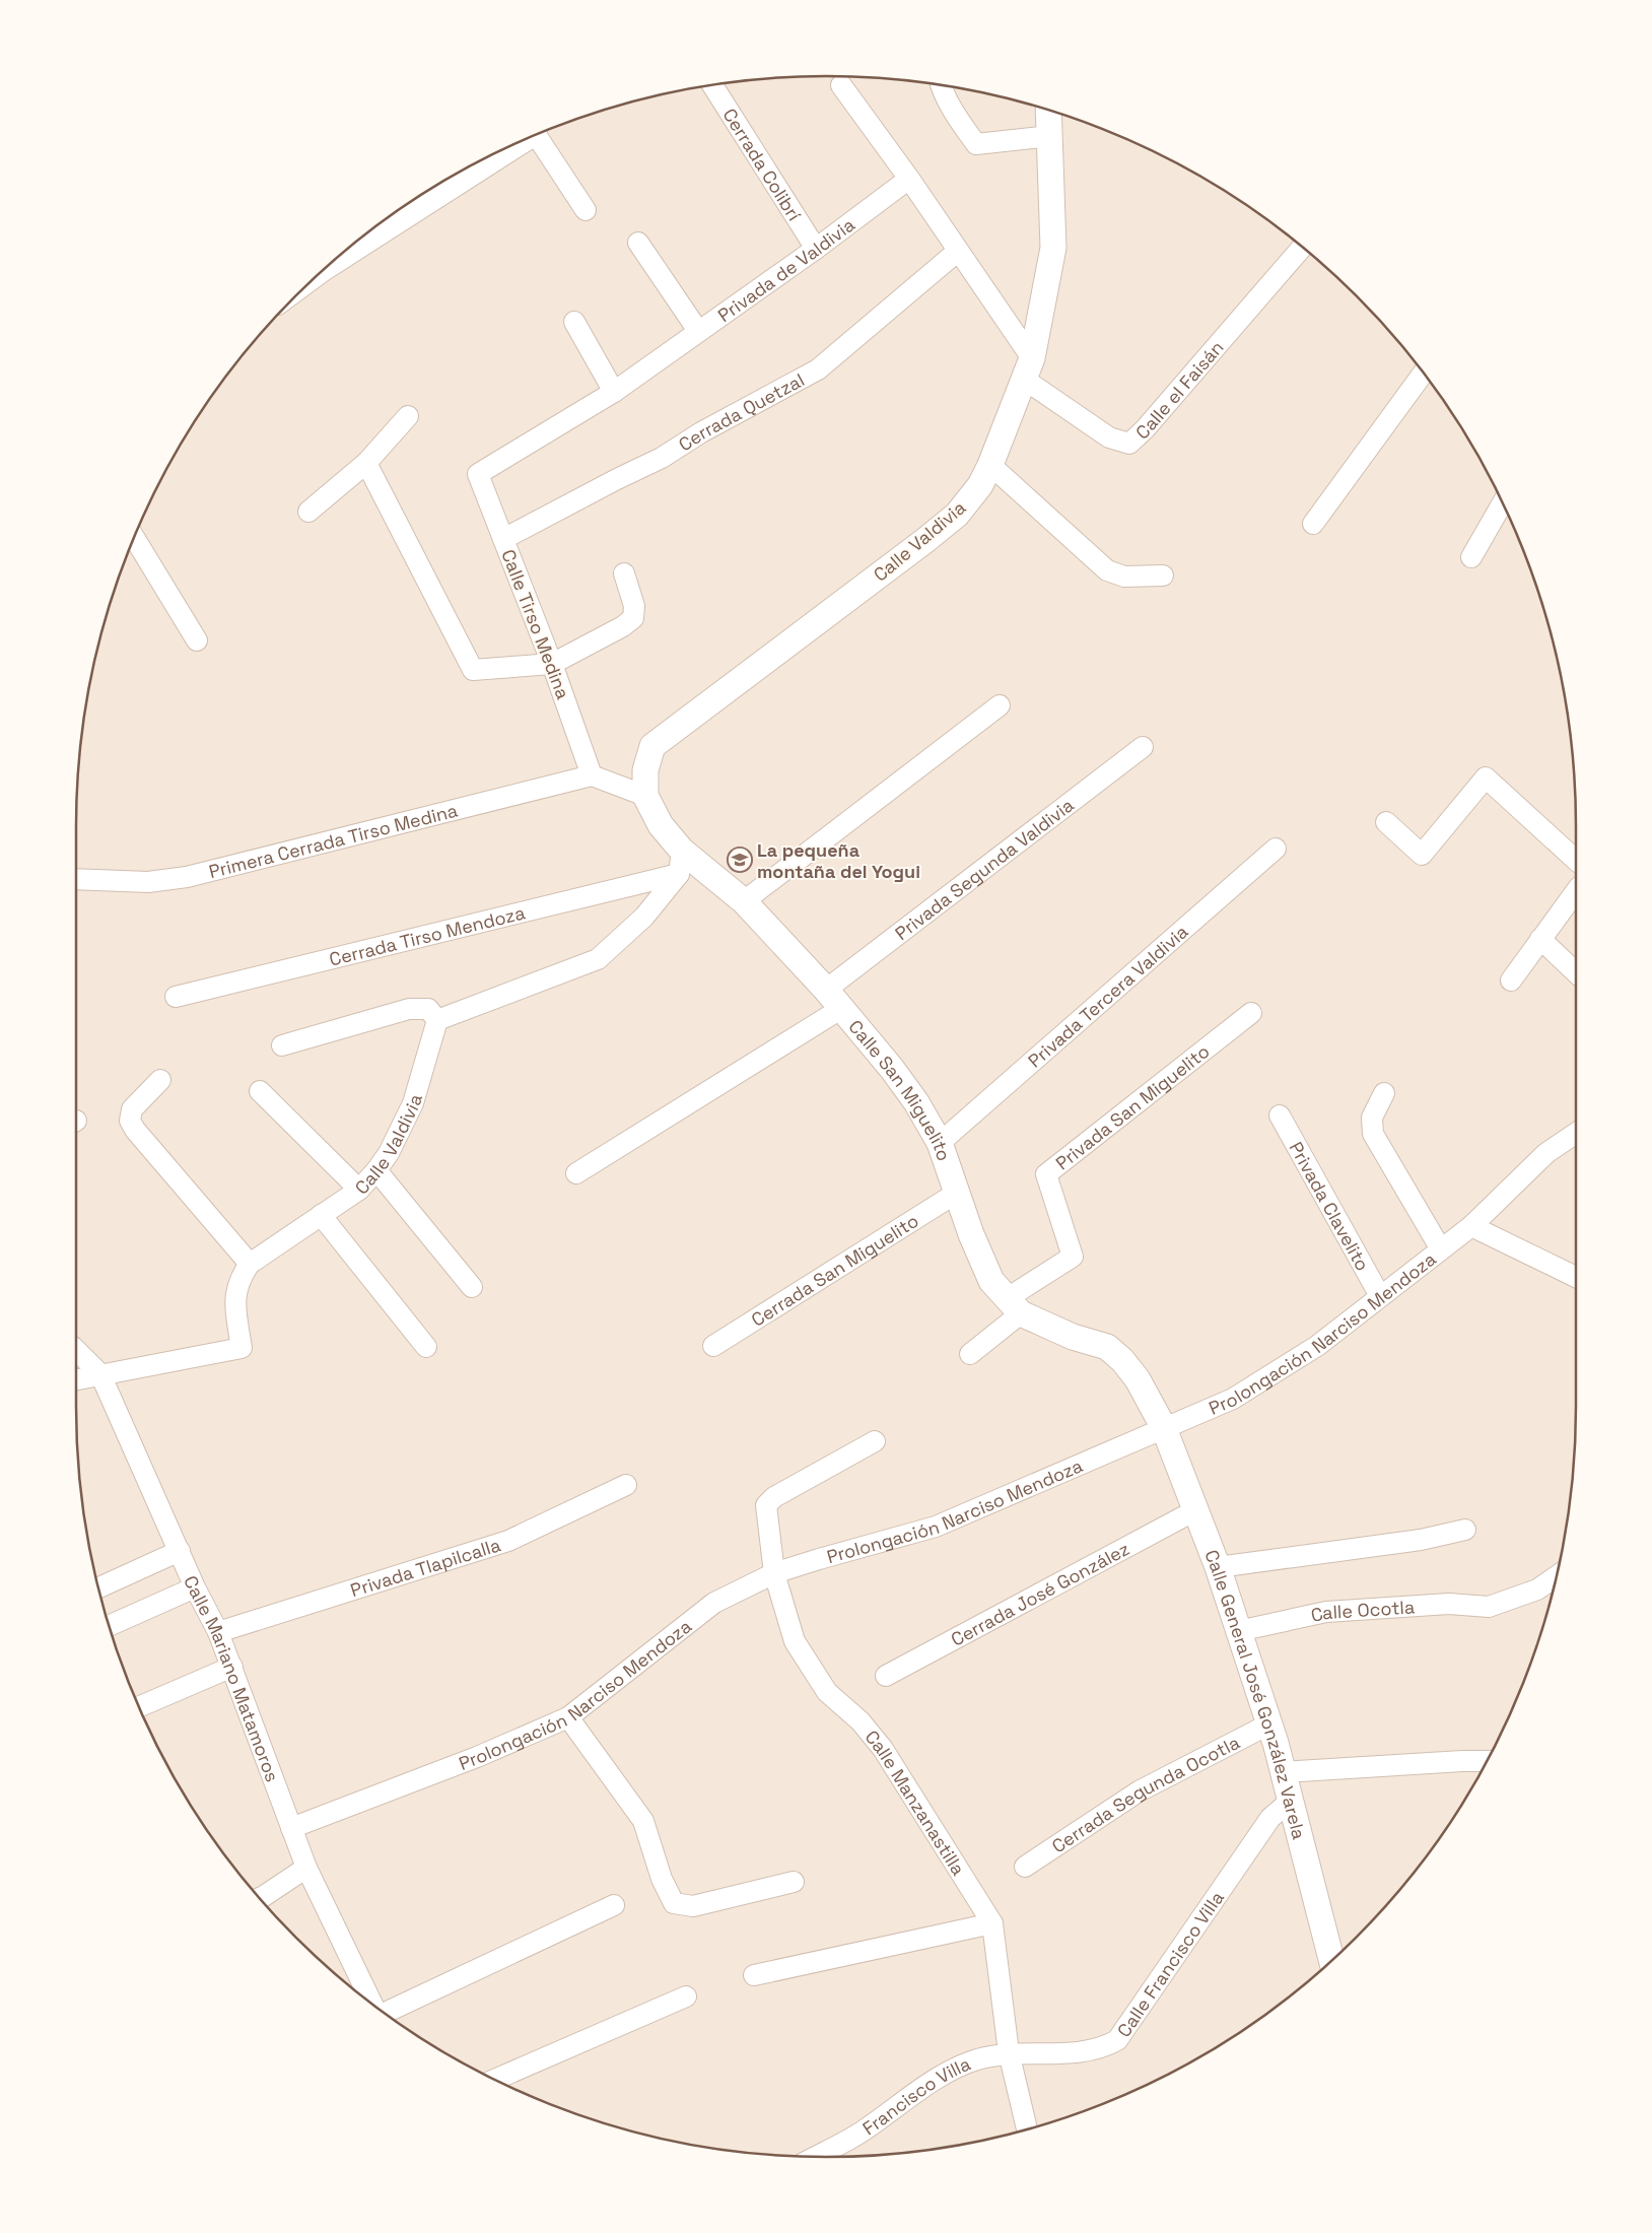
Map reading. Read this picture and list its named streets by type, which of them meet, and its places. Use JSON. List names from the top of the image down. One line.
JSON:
{"streets":{"street":["Cerrada Colibrí","Privada de Valdivia","Calle el Faisán","Cerrada Quetzal","Calle Valdivia","Calle Tirso Medina","Primera Cerrada Tirso Medina","Privada Segunda Valdivia","Cerrada Tirso Mendoza","Privada Tercera Valdivia","Calle San Miguelito","Privada San Miguelito","Privada Clavelito","Cerrada San Miguelito","Prolongación Narciso Mendoza","Privada Tlapilcalla","Cerrada José González","Calle Ocotla","Calle Mariano Matamoros","Calle General José González Varela","Cerrada Segunda Ocotla","Calle Manzanastilla","Calle Francisco Villa","Francisco Villa"]},"crossings":[["Cerrada Colibrí","Privada de Valdivia"],["Privada de Valdivia","Calle Tirso Medina"],["Calle el Faisán","Calle Valdivia"],["Cerrada Quetzal","Calle Tirso Medina"],["Calle Valdivia","Calle San Miguelito"],["Calle Valdivia","Calle Mariano Matamoros"],["Calle Tirso Medina","Primera Cerrada Tirso Medina"],["Privada Segunda Valdivia","Calle San Miguelito"],["Cerrada Tirso Mendoza","Calle San Miguelito"],["Privada Tercera Valdivia","Calle San Miguelito"],["Calle San Miguelito","Privada San Miguelito"],["Calle San Miguelito","Cerrada San Miguelito"],["Calle San Miguelito","Prolongación Narciso Mendoza"],["Calle San Miguelito","Calle General José González Varela"],["Privada Clavelito","Prolongación Narciso Mendoza"],["Prolongación Narciso Mendoza","Calle Mariano Matamoros"],["Prolongación Narciso Mendoza","Calle General José González Varela"],["Prolongación Narciso Mendoza","Calle Manzanastilla"],["Privada Tlapilcalla","Calle Mariano Matamoros"],["Cerrada José González","Calle General José González Varela"],["Calle Ocotla","Calle General José González Varela"],["Calle General José González Varela","Cerrada Segunda Ocotla"],["Calle General José González Varela","Calle Francisco Villa"],["Calle Manzanastilla","Calle Francisco Villa"],["Calle Manzanastilla","Francisco Villa"],["Calle Francisco Villa","Francisco Villa"]],"places":{"school or university":["La pequeña montaña del Yogui"]}}
